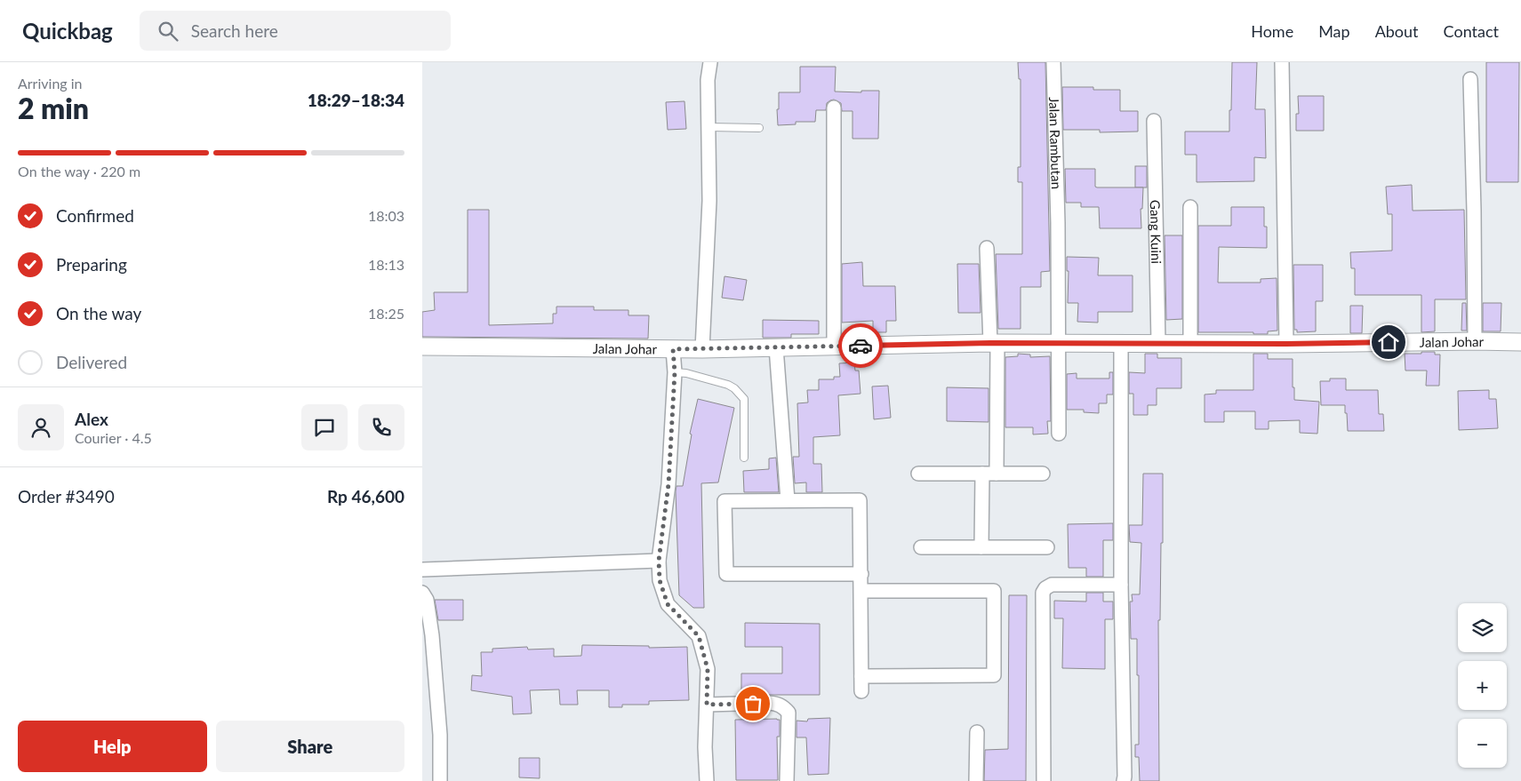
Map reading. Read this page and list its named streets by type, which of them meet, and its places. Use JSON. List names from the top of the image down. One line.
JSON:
{"streets":{"street":["Jalan Rambutan","Gang Kuini","Jalan Johar"]},"crossings":[["Jalan Rambutan","Jalan Johar"],["Gang Kuini","Jalan Johar"]],"page":{"header":"Quickbag","search":"Search here","nav":["Home","Map","About","Contact"],"heading":["2 min","Arriving in","18:29–18:34"],"panel":["Alex","Courier · 4.5","Order #3490","Rp 46,600"],"bar":"On the way · 220 m","list":[["Confirmed","18:03"],["Preparing","18:13"],["On the way","18:25"],"Delivered"],"map_buttons":["+","−"],"buttons":["Help","Share"]}}
